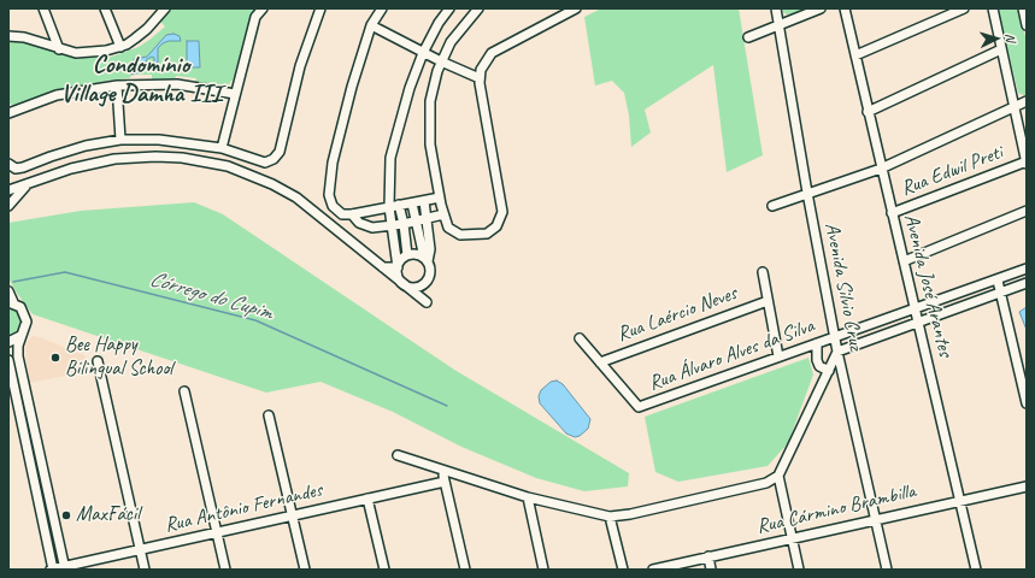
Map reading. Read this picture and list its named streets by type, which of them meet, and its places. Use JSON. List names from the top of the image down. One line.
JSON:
{"streets":{"street":["Rua Edwil Preti","Avenida José Arantes","Avenida Silvio Cruz","Rua Laércio Neves","Rua Álvaro Alves da Silva","Rua Antônio Fernandes","Rua Cármino Brambilla"]},"crossings":[["Rua Edwil Preti","Avenida José Arantes"],["Avenida José Arantes","Rua Álvaro Alves da Silva"],["Avenida José Arantes","Rua Cármino Brambilla"],["Avenida Silvio Cruz","Rua Álvaro Alves da Silva"],["Avenida Silvio Cruz","Rua Cármino Brambilla"],["Rua Laércio Neves","Rua Álvaro Alves da Silva"]],"districts":["Condomínio Village Damha III"],"water":["Córrego do Cupim"],"places":["Bee Happy Bilingual School","MaxFácil"],"north":"right"}
